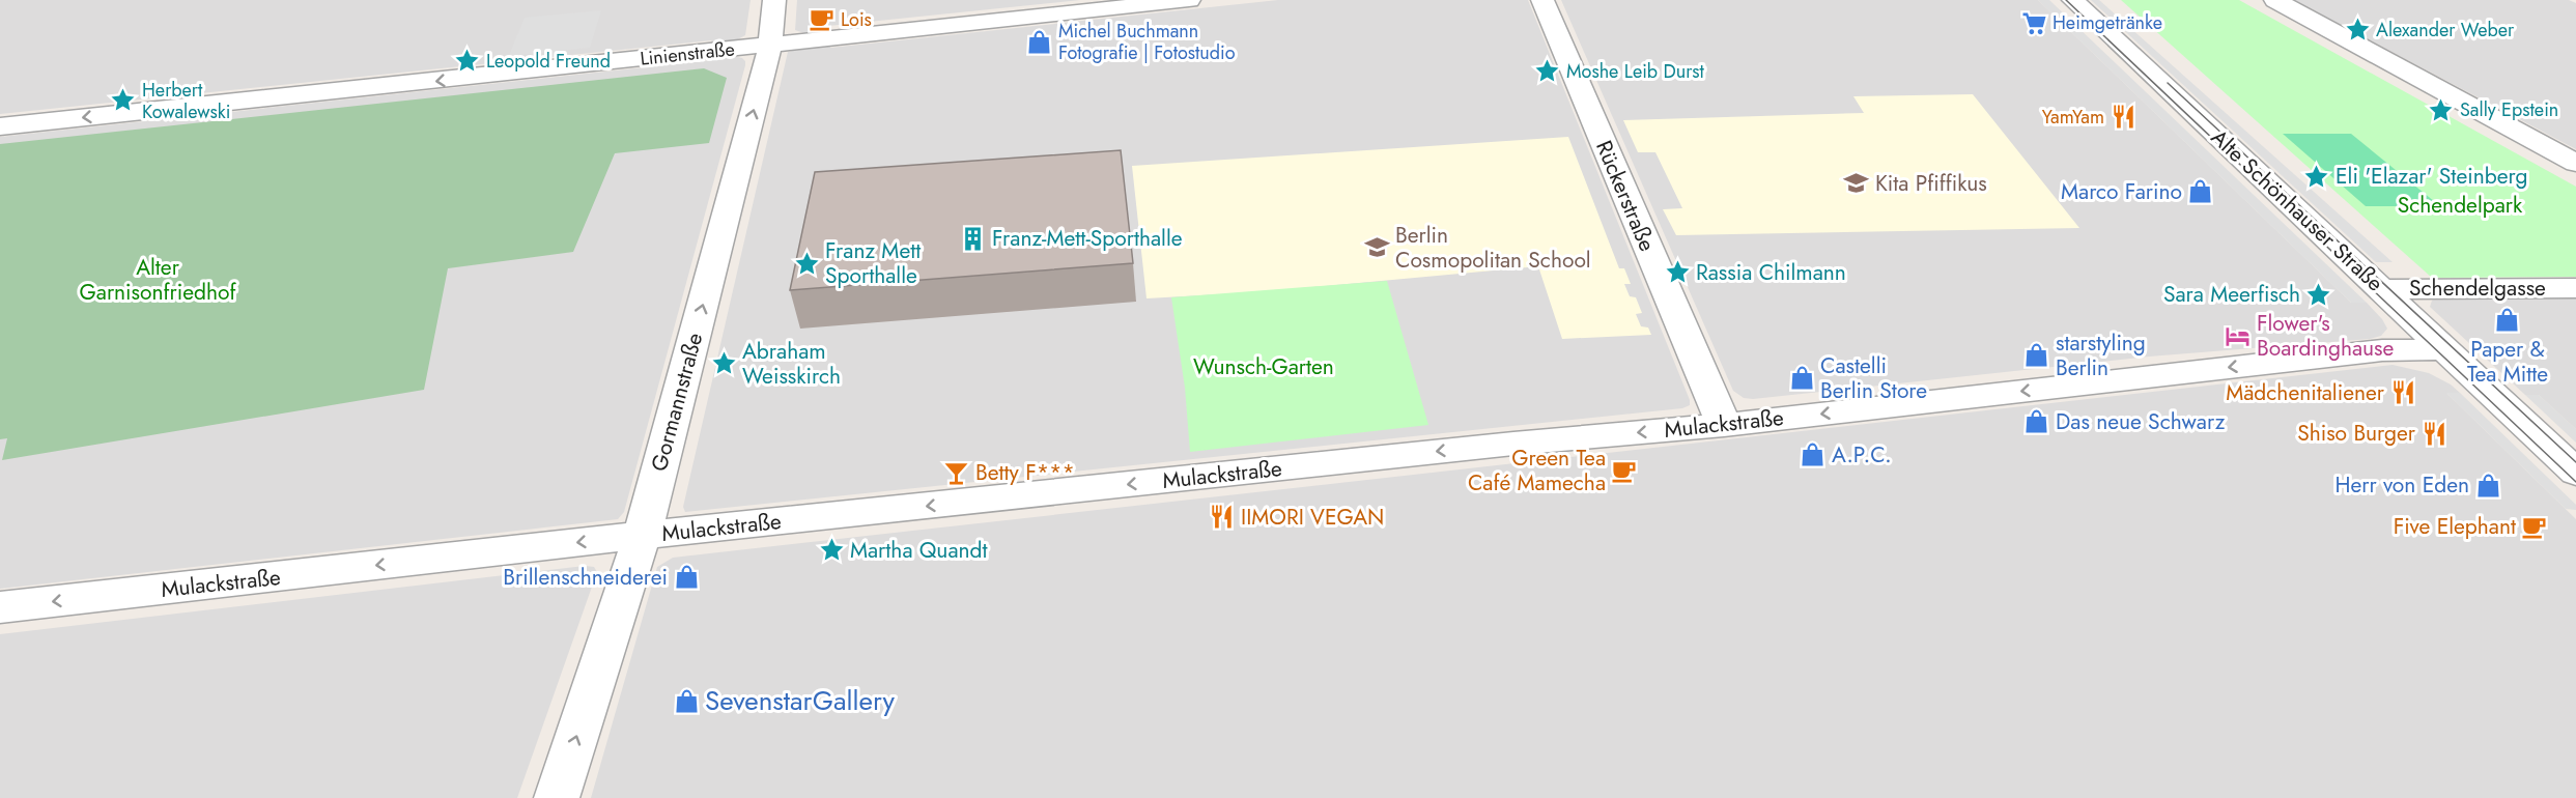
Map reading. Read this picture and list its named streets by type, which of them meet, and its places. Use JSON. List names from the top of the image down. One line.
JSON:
{"streets":{"street":["Linienstraße","Rückerstraße","Alte Schönhauser Straße","Schendelgasse","Gormannstraße","Mulackstraße"]},"crossings":[["Linienstraße","Gormannstraße"],["Rückerstraße","Mulackstraße"],["Alte Schönhauser Straße","Schendelgasse"],["Alte Schönhauser Straße","Mulackstraße"],["Gormannstraße","Mulackstraße"]],"one_way":["Linienstraße","Gormannstraße","Mulackstraße"],"parks":["Schendelpark","Alter Garnisonfriedhof","Wunsch-Garten"],"places":{"cafe":["Lois","Green Tea Café Mamecha","Five Elephant"],"supermarket":["Heimgetränke"],"place":["Alexander Weber","Leopold Freund","Moshe Leib Durst","Herbert Kowalewski","Sally Epstein","Eli 'Elazar' Steinberg","Franz Mett Sporthalle","Rassia Chilmann","Sara Meerfisch","Abraham Weisskirch","Martha Quandt"],"shop":["Michel Buchmann Fotografie | Fotostudio","Marco Farino","Paper & Tea Mitte","starstyling Berlin","Castelli Berlin Store","Das neue Schwarz","A.P.C.","Herr von Eden","Brillenschneiderei","SevenstarGallery"],"restaurant":["YamYam","Mädchenitaliener","Shiso Burger","IIMORI VEGAN"],"school or university":["Kita Pfiffikus","Berlin Cosmopolitan School"],"building":["Franz-Mett-Sporthalle"],"hotel":["Flower's Boardinghause"],"bar":["Betty F***"]}}
